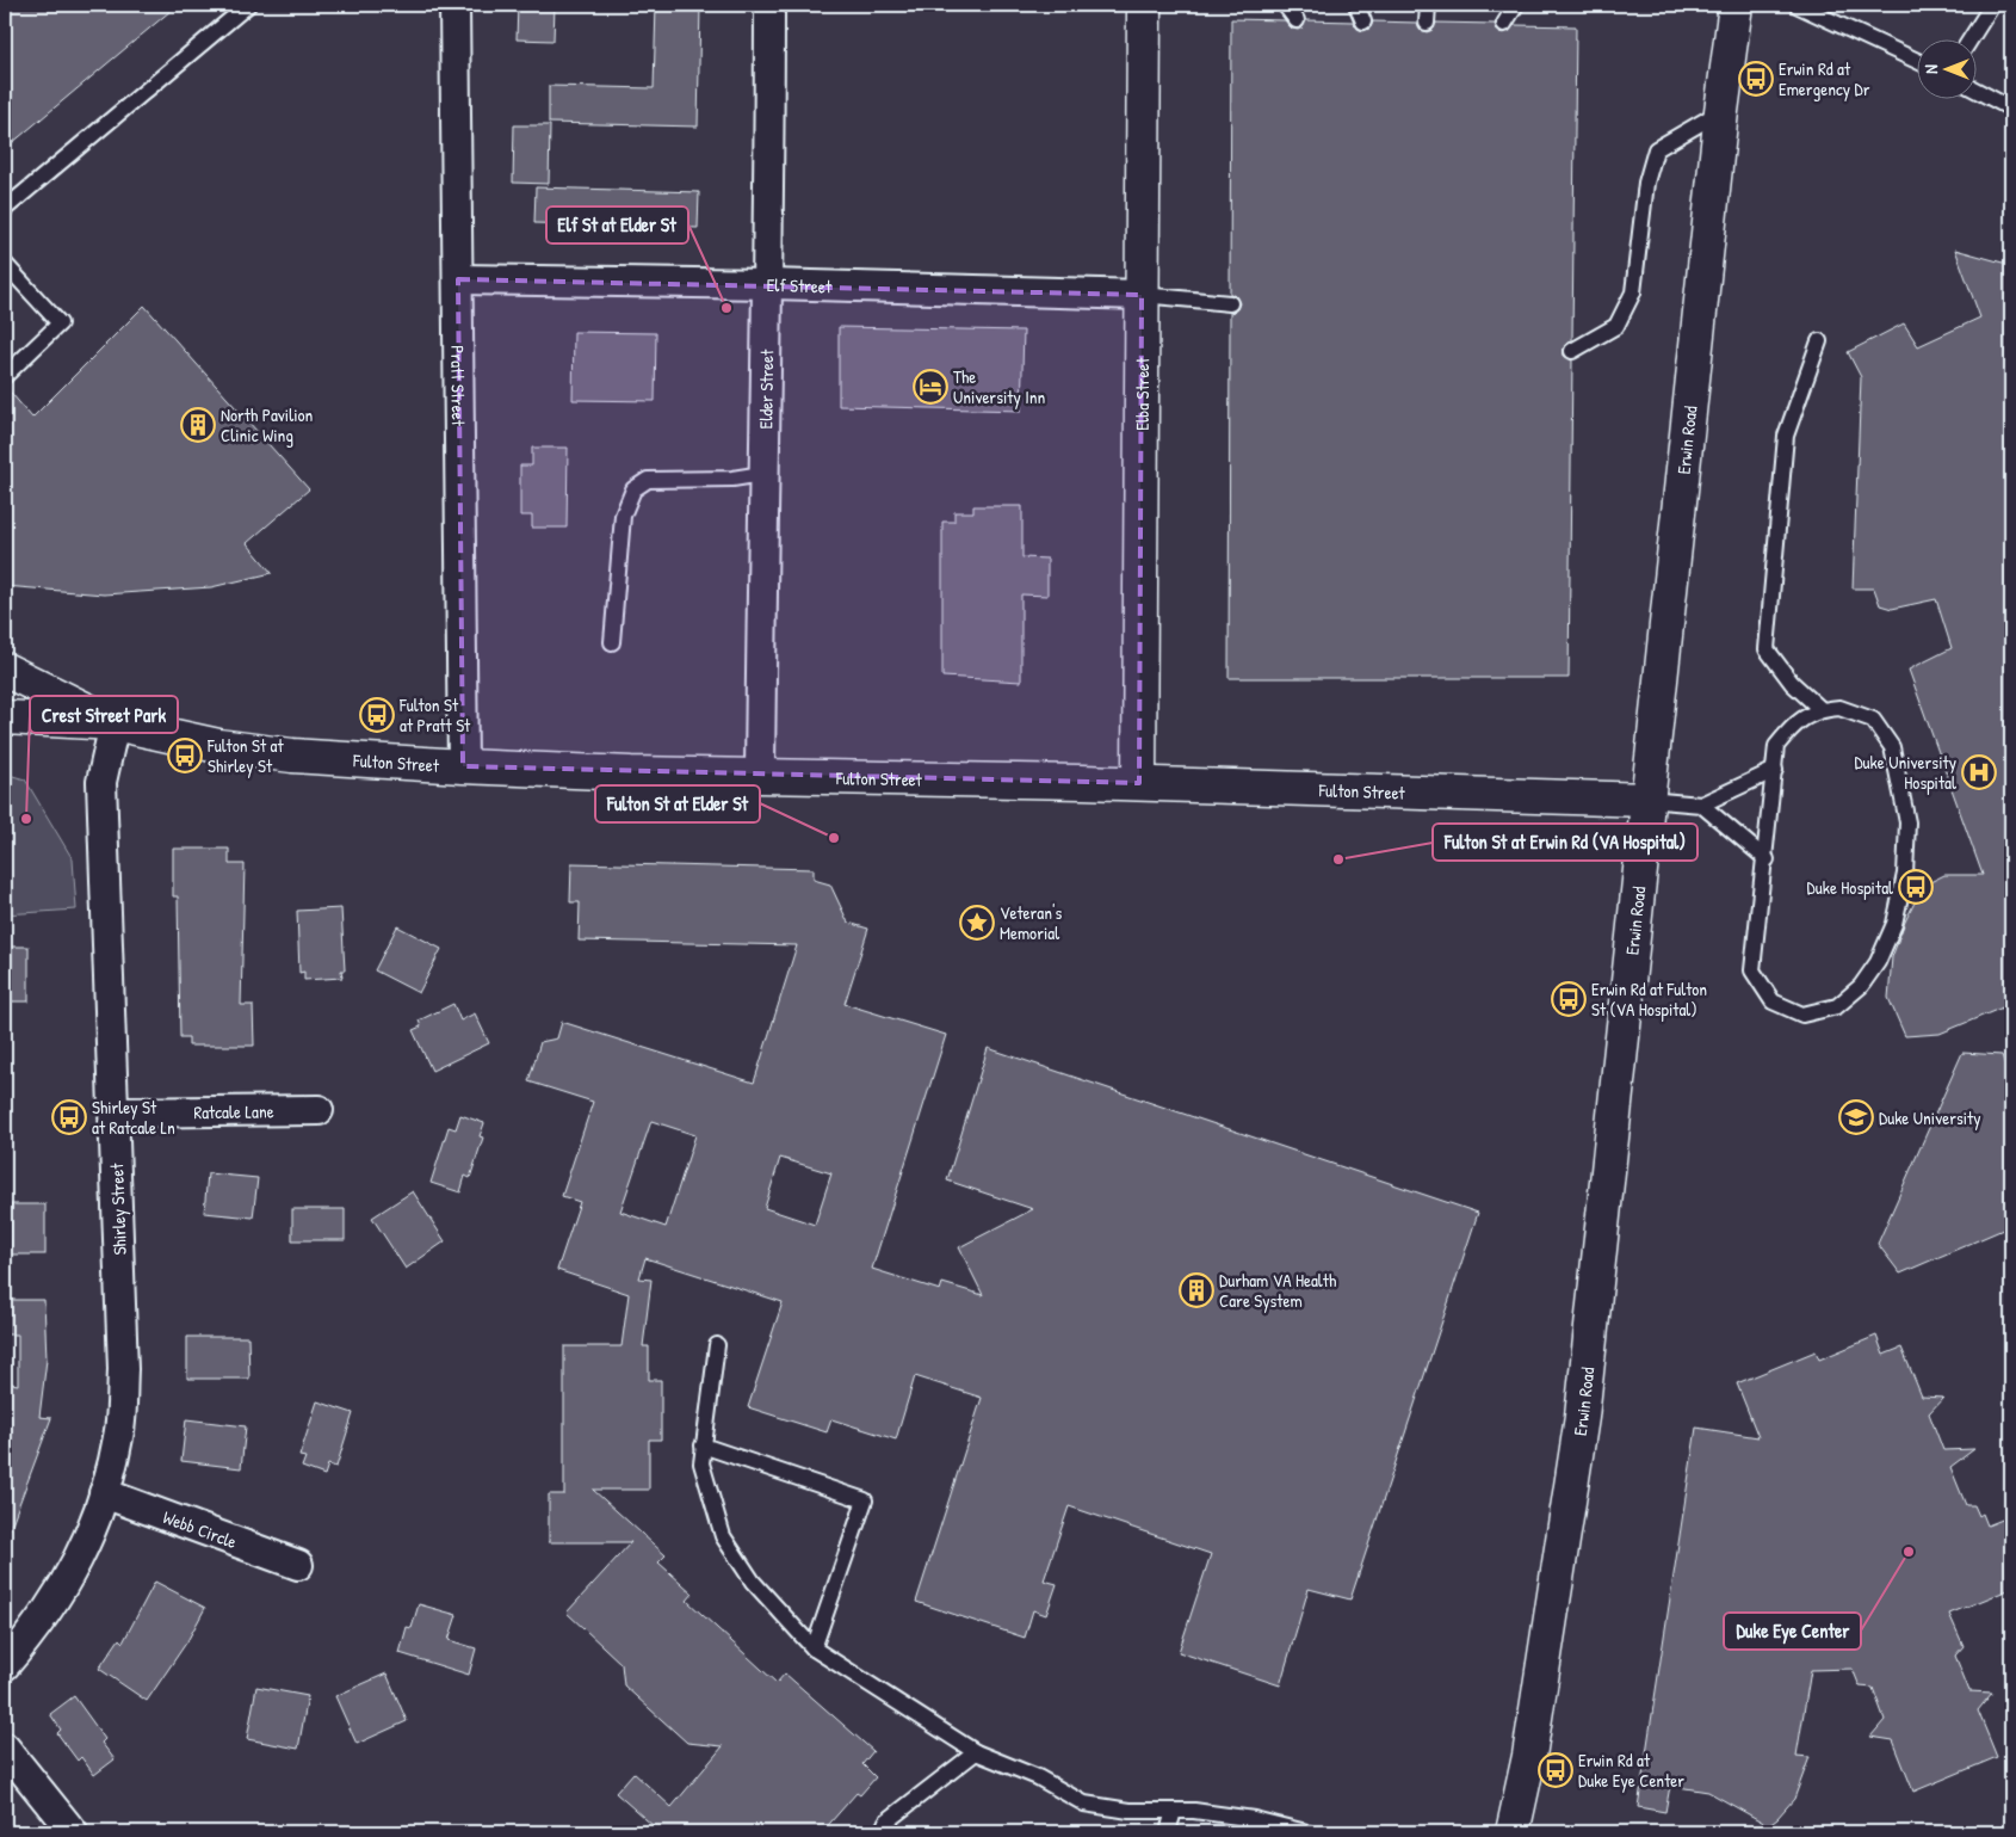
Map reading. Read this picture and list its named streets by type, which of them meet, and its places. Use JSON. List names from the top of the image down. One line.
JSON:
{"streets":{"main road":["Elba Street","Erwin Road","Fulton Street"],"street":["Elf Street","Pratt Street","Elder Street","Ratcale Lane","Shirley Street","Webb Circle"]},"crossings":[["Elf Street","Pratt Street"],["Elf Street","Elder Street"],["Elf Street","Elba Street"],["Pratt Street","Fulton Street"],["Elder Street","Fulton Street"],["Elba Street","Fulton Street"],["Erwin Road","Fulton Street"],["Fulton Street","Shirley Street"],["Ratcale Lane","Shirley Street"],["Shirley Street","Webb Circle"]],"places":{"bus stop":["Erwin Rd at Emergency Dr","Fulton St at Pratt St","Fulton St at Shirley St","Duke Hospital","Erwin Rd at Fulton St (VA Hospital)","Shirley St at Ratcale Ln","Erwin Rd at Duke Eye Center"],"other":["Elf St at Elder St","Crest Street Park","Fulton St at Elder St","Fulton St at Erwin Rd (VA Hospital)","Duke Eye Center"],"hotel":["The University Inn"],"building":["North Pavilion Clinic Wing","Durham VA Health Care System"],"hospital":["Duke University Hospital"],"place":["Veteran's Memorial"],"school or university":["Duke University"]},"north":"left"}
